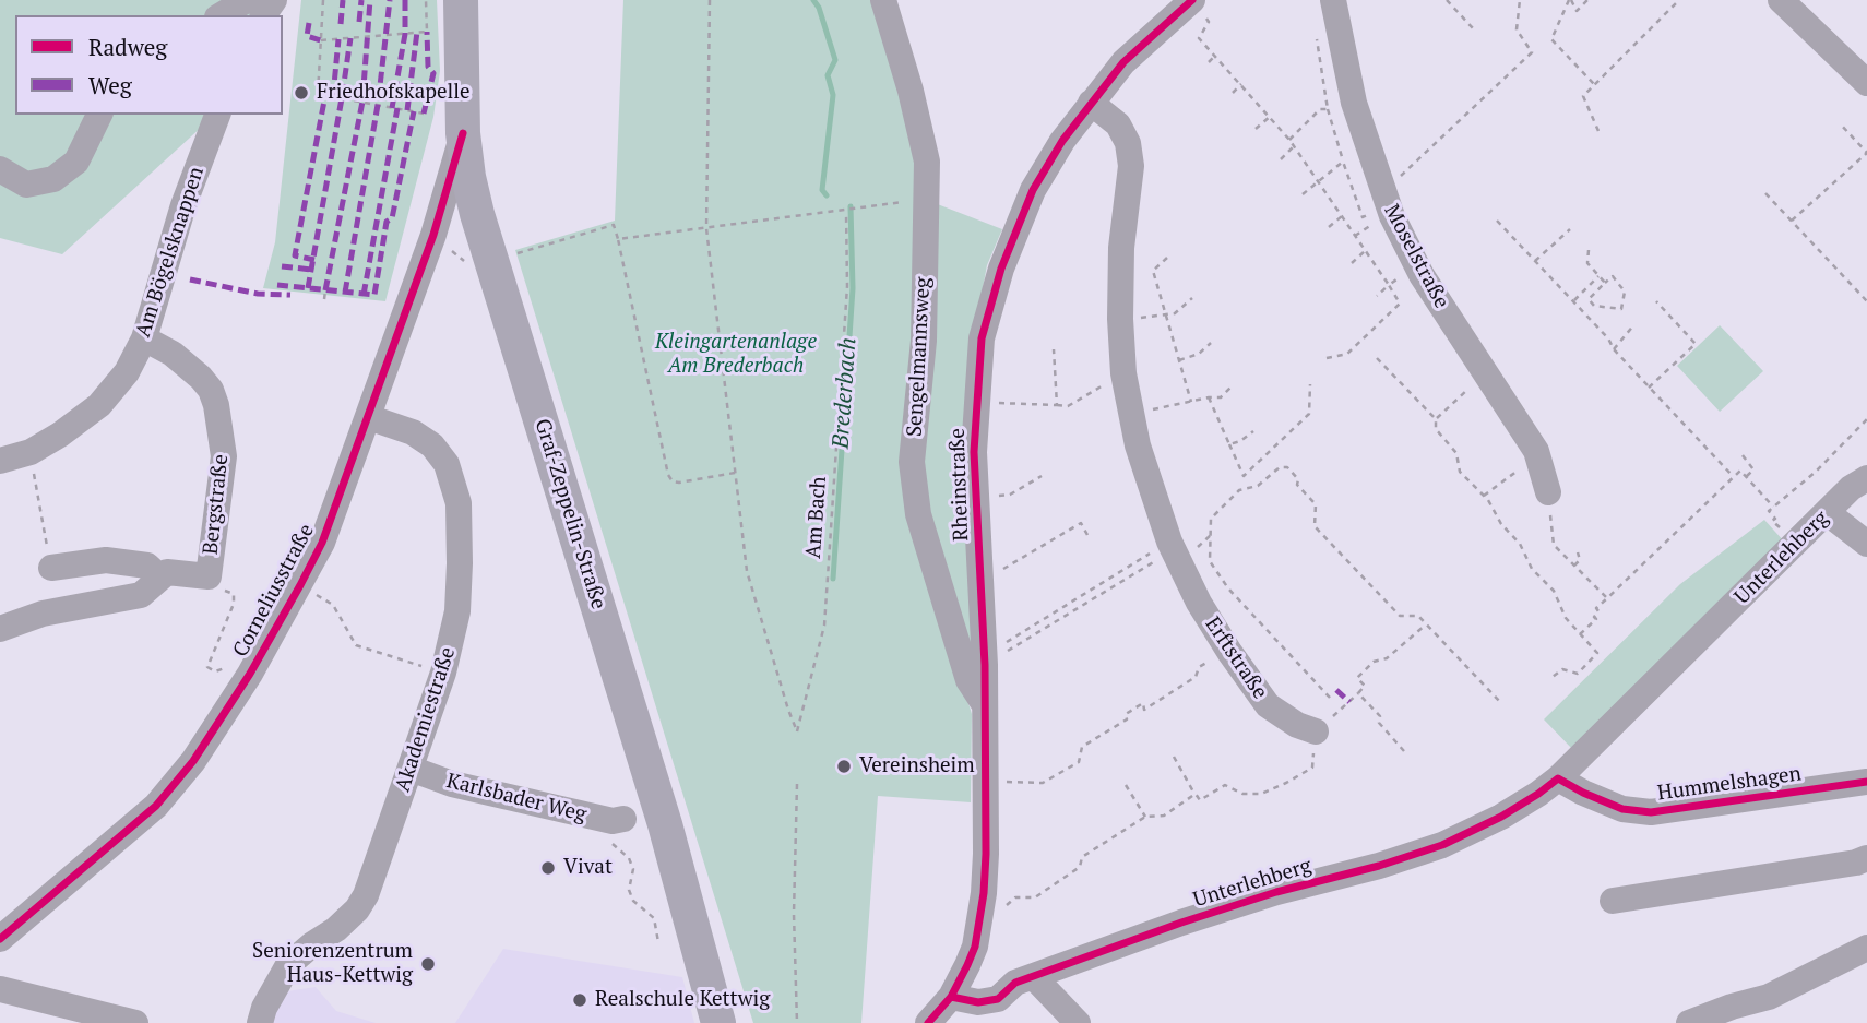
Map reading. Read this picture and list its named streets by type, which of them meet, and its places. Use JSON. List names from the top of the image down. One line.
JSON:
{"streets":{"main road":["Graf-Zeppelin-Straße"],"street":["Am Bögelsknappen","Moselstraße","Sengelmannsweg","Rheinstraße","Bergstraße","Unterlehberg","Corneliusstraße","Erftstraße","Akademiestraße","Hummelshagen","Karlsbader Weg"],"path":["Am Bach"]},"crossings":[["Am Bögelsknappen","Bergstraße"],["Sengelmannsweg","Rheinstraße"],["Rheinstraße","Unterlehberg"],["Rheinstraße","Erftstraße"],["Graf-Zeppelin-Straße","Corneliusstraße"],["Unterlehberg","Hummelshagen"],["Corneliusstraße","Akademiestraße"],["Akademiestraße","Karlsbader Weg"]],"water":["Brederbach"],"parks":["Kleingartenanlage Am Brederbach"],"places":["Friedhofskapelle","Vereinsheim","Vivat","Seniorenzentrum Haus-Kettwig","Realschule Kettwig"],"legend":["Radweg","Weg"]}
